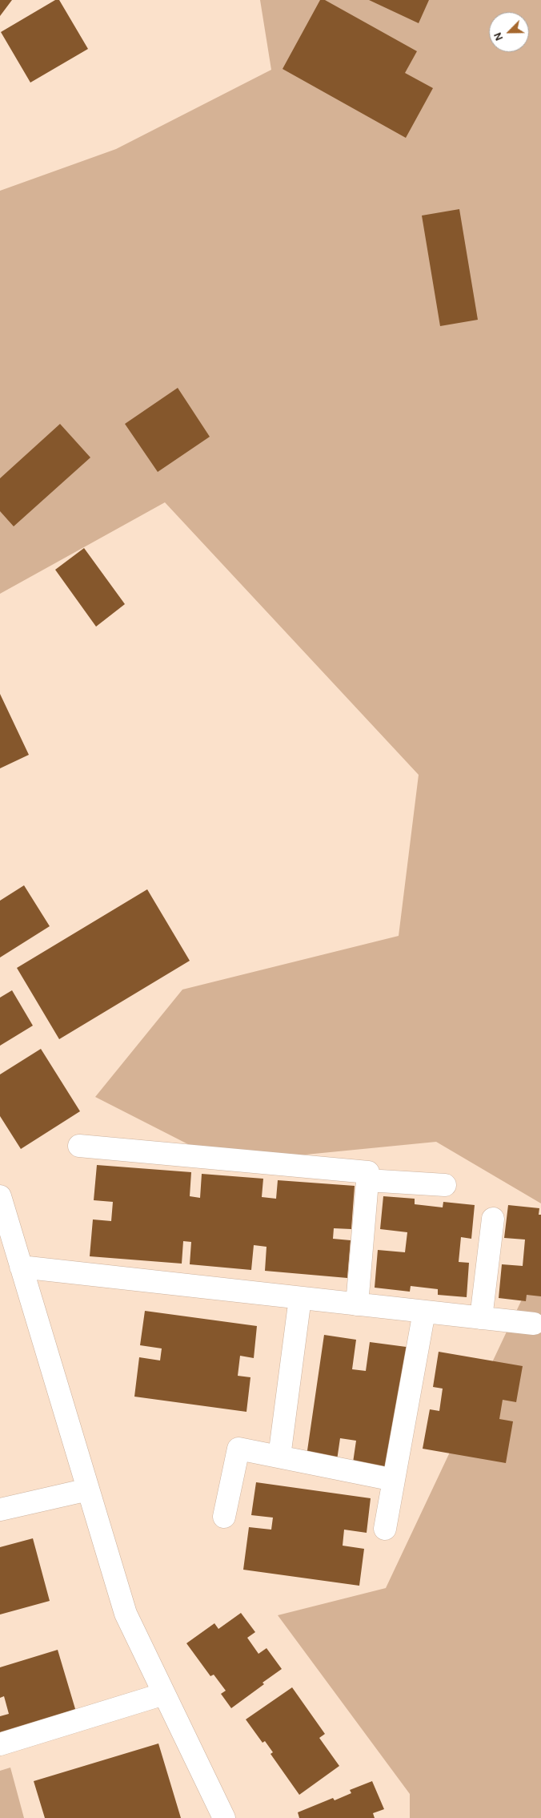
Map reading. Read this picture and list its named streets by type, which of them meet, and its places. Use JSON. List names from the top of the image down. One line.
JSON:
{"north":"bottom left"}
